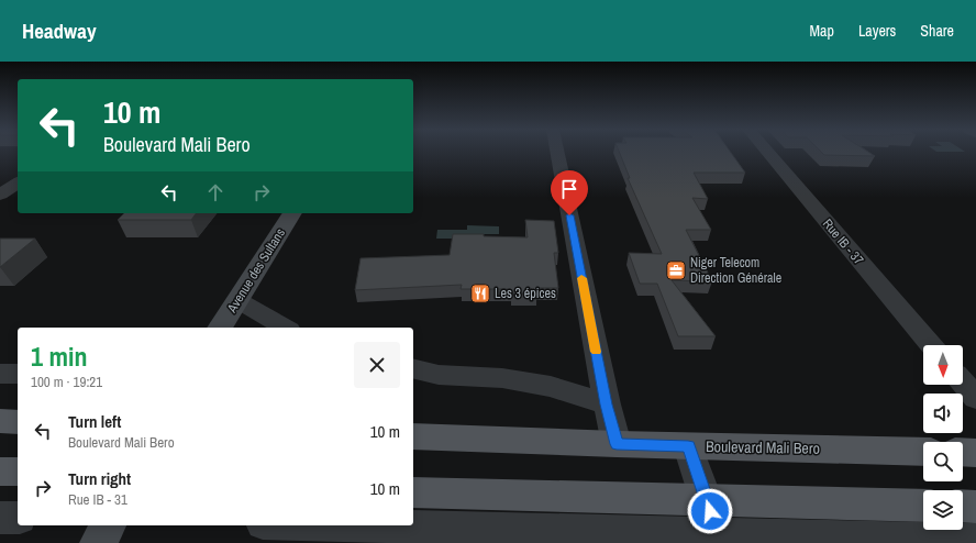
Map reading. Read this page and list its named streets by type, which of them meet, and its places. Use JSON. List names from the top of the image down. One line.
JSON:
{"streets":{"main road":["Boulevard Mali Bero"],"street":["Rue IB - 37","Avenue des Sultans"]},"places":{"office":["Niger Telecom Direction Générale"],"restaurant":["Les 3 épices"]},"north":"bottom","page":{"header":"Headway","nav":["Map","Layers","Share"],"turn":["10 m","Boulevard Mali Bero"],"heading":["1 min","100 m · 19:21"],"list":[{"name":"Turn left","note":"Boulevard Mali Bero","value":"10 m"},{"name":"Turn right","note":"Rue IB - 31","value":"10 m"}]}}
